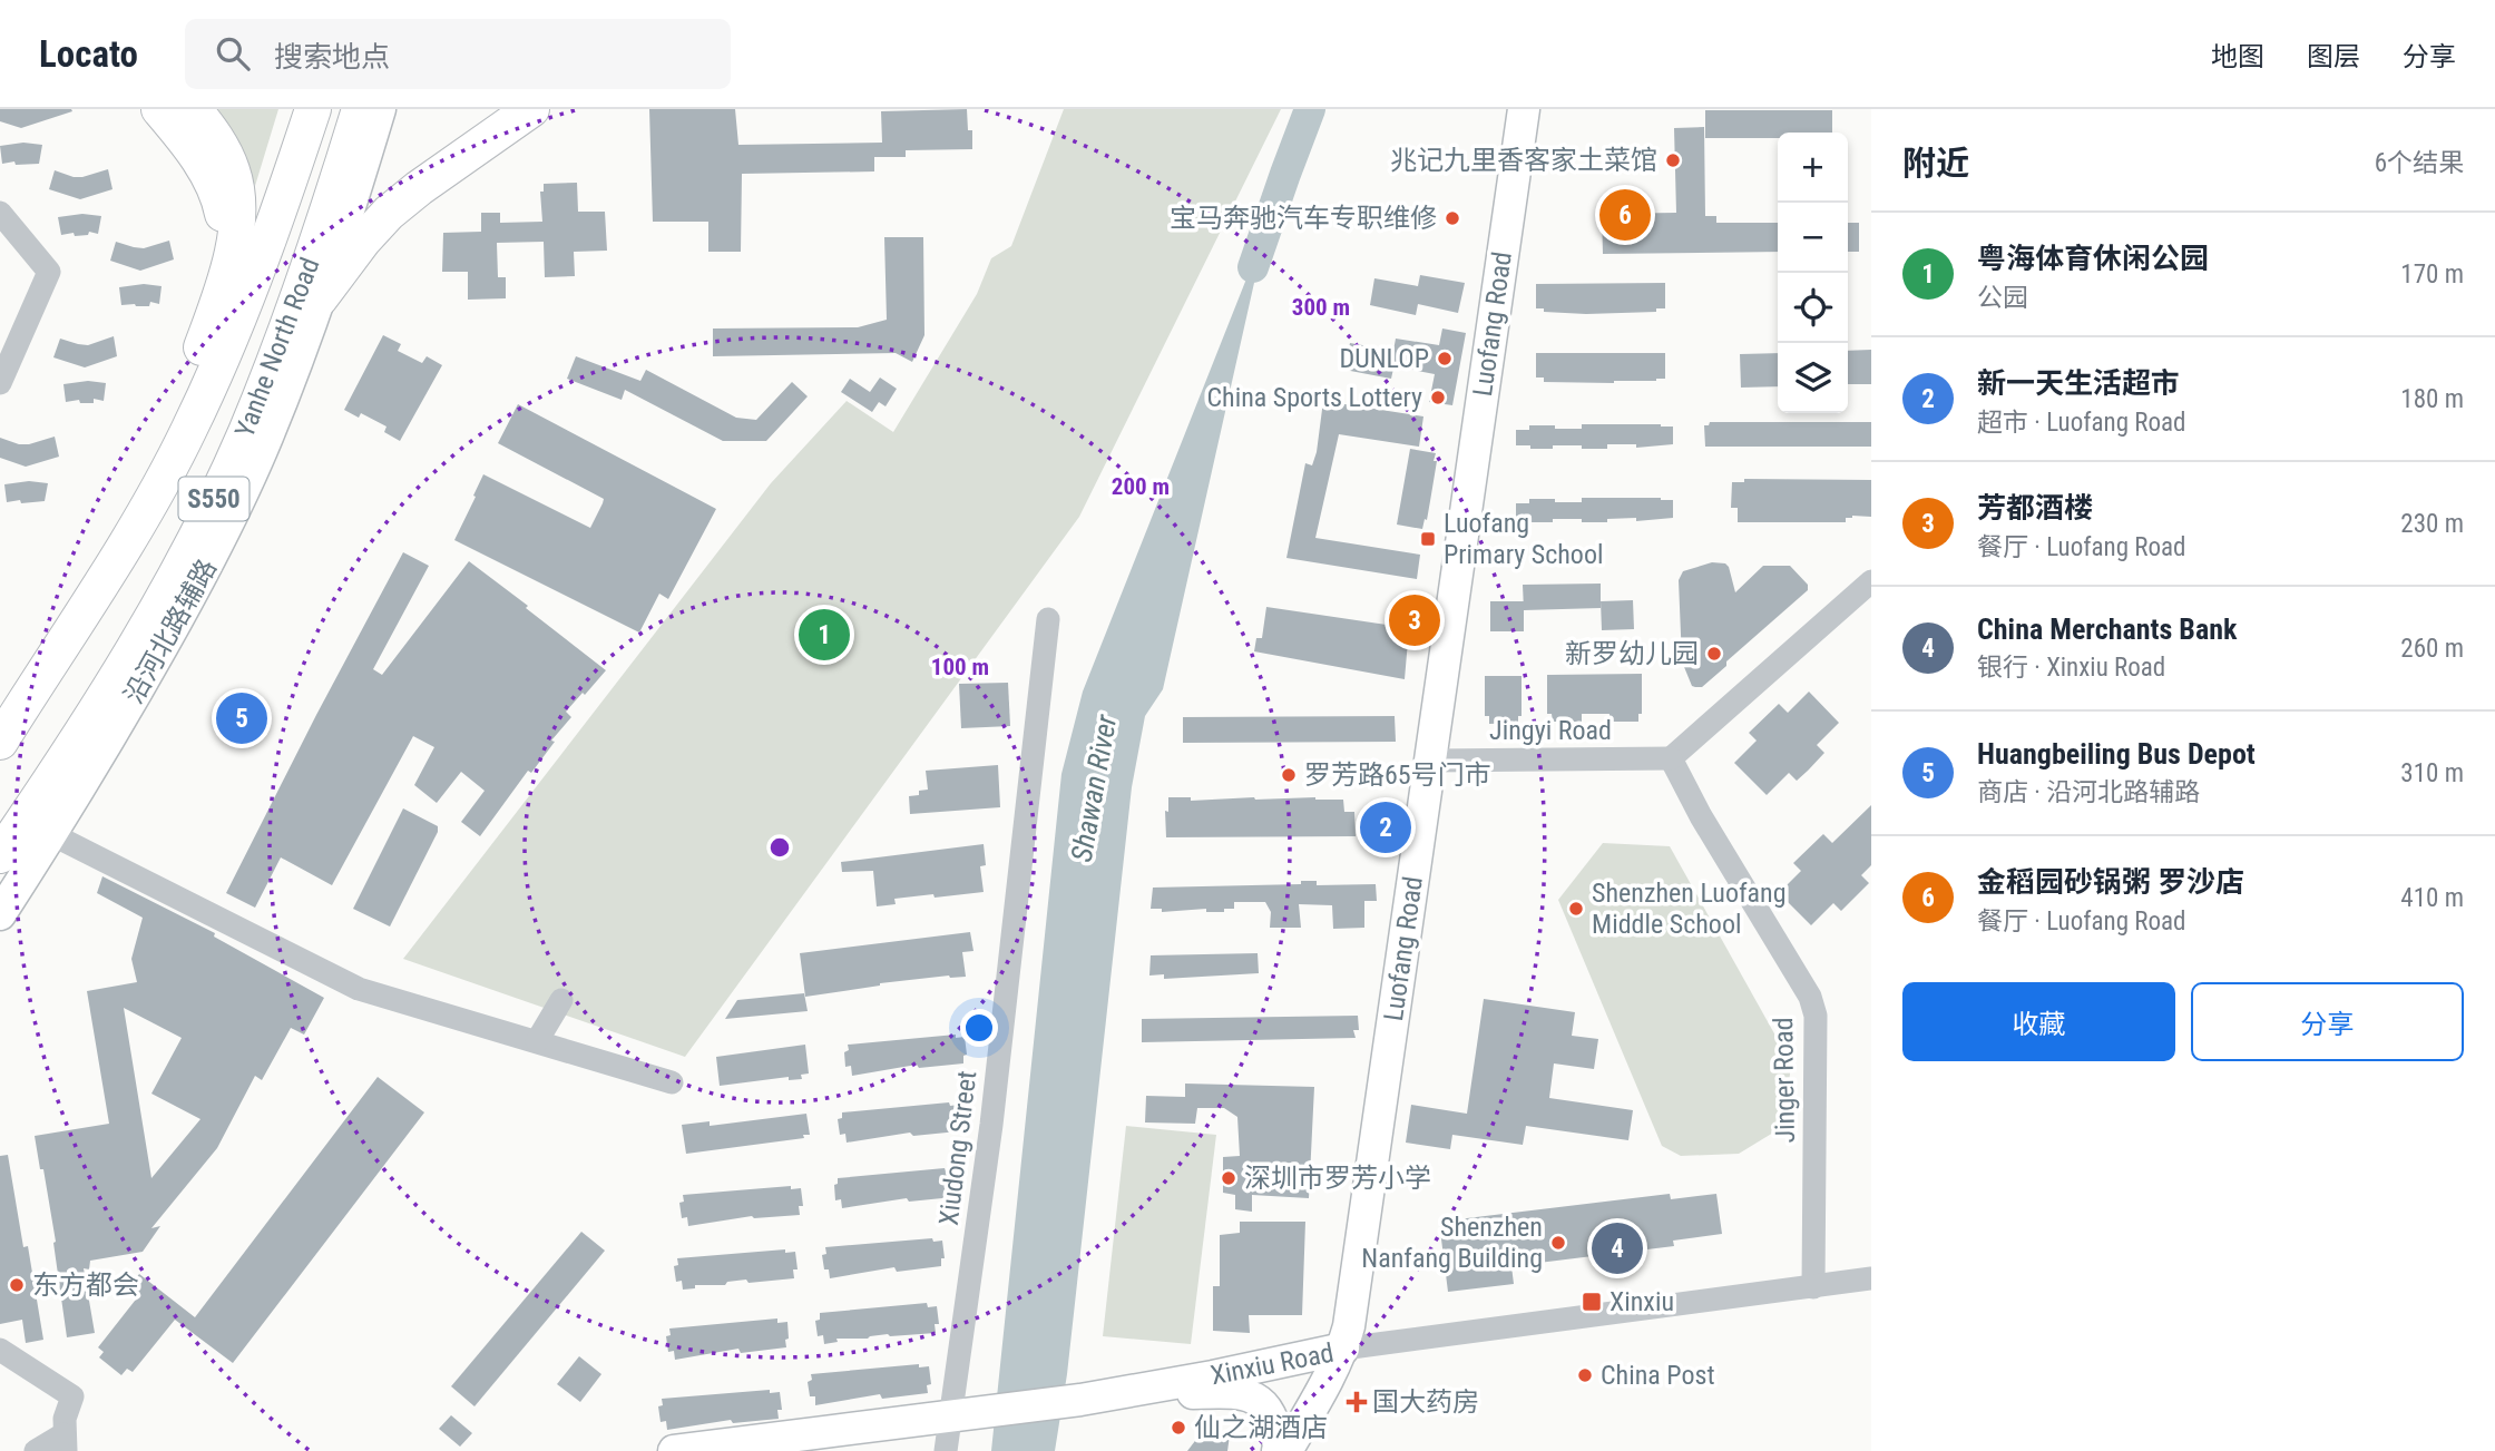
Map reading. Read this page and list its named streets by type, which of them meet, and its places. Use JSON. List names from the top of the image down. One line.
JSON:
{"streets":{"highway":["Yanhe North Road","S550"],"main road":["Luofang Road","沿河北路辅路","Xinxiu Road"],"street":["Jingyi Road","Jinger Road","Xiudong Street"]},"crossings":[["Luofang Road","Jingyi Road"],["Luofang Road","Xinxiu Road"],["Yanhe North Road","S550"],["Jingyi Road","Jinger Road"],["Jinger Road","Xinxiu Road"],["Xiudong Street","Xinxiu Road"]],"water":["Shawan River"],"places":{"other":["兆记九里香客家土菜馆","宝马奔驰汽车专职维修","DUNLOP","China Sports Lottery","新罗幼儿园","罗芳路65号门市","Shenzhen Luofang Middle School","深圳市罗芳小学","Shenzhen Nanfang Building","东方都会","China Post","仙之湖酒店"],"transit":["Luofang Primary School","Xinxiu"],"health":["国大药房"]},"page":{"header":"Locato","search":"搜索地点","nav":["地图","图层","分享"],"heading":["附近","6个结果"],"map_buttons":["+","−"],"pins":["6","3","1","5","2","4"],"list":[{"mark":"1","name":"粤海体育休闲公园","note":"公园","value":"170 m"},{"mark":"2","name":"新一天生活超市","note":"超市 · Luofang Road","value":"180 m"},{"mark":"3","name":"芳都酒楼","note":"餐厅 · Luofang Road","value":"230 m"},{"mark":"4","name":"China Merchants Bank","note":"银行 · Xinxiu Road","value":"260 m"},{"mark":"5","name":"Huangbeiling Bus Depot","note":"商店 · 沿河北路辅路","value":"310 m"},{"mark":"6","name":"金稻园砂锅粥 罗沙店","note":"餐厅 · Luofang Road","value":"410 m"}],"buttons":["收藏","分享"]},"rings":["300 m","200 m","100 m"]}
